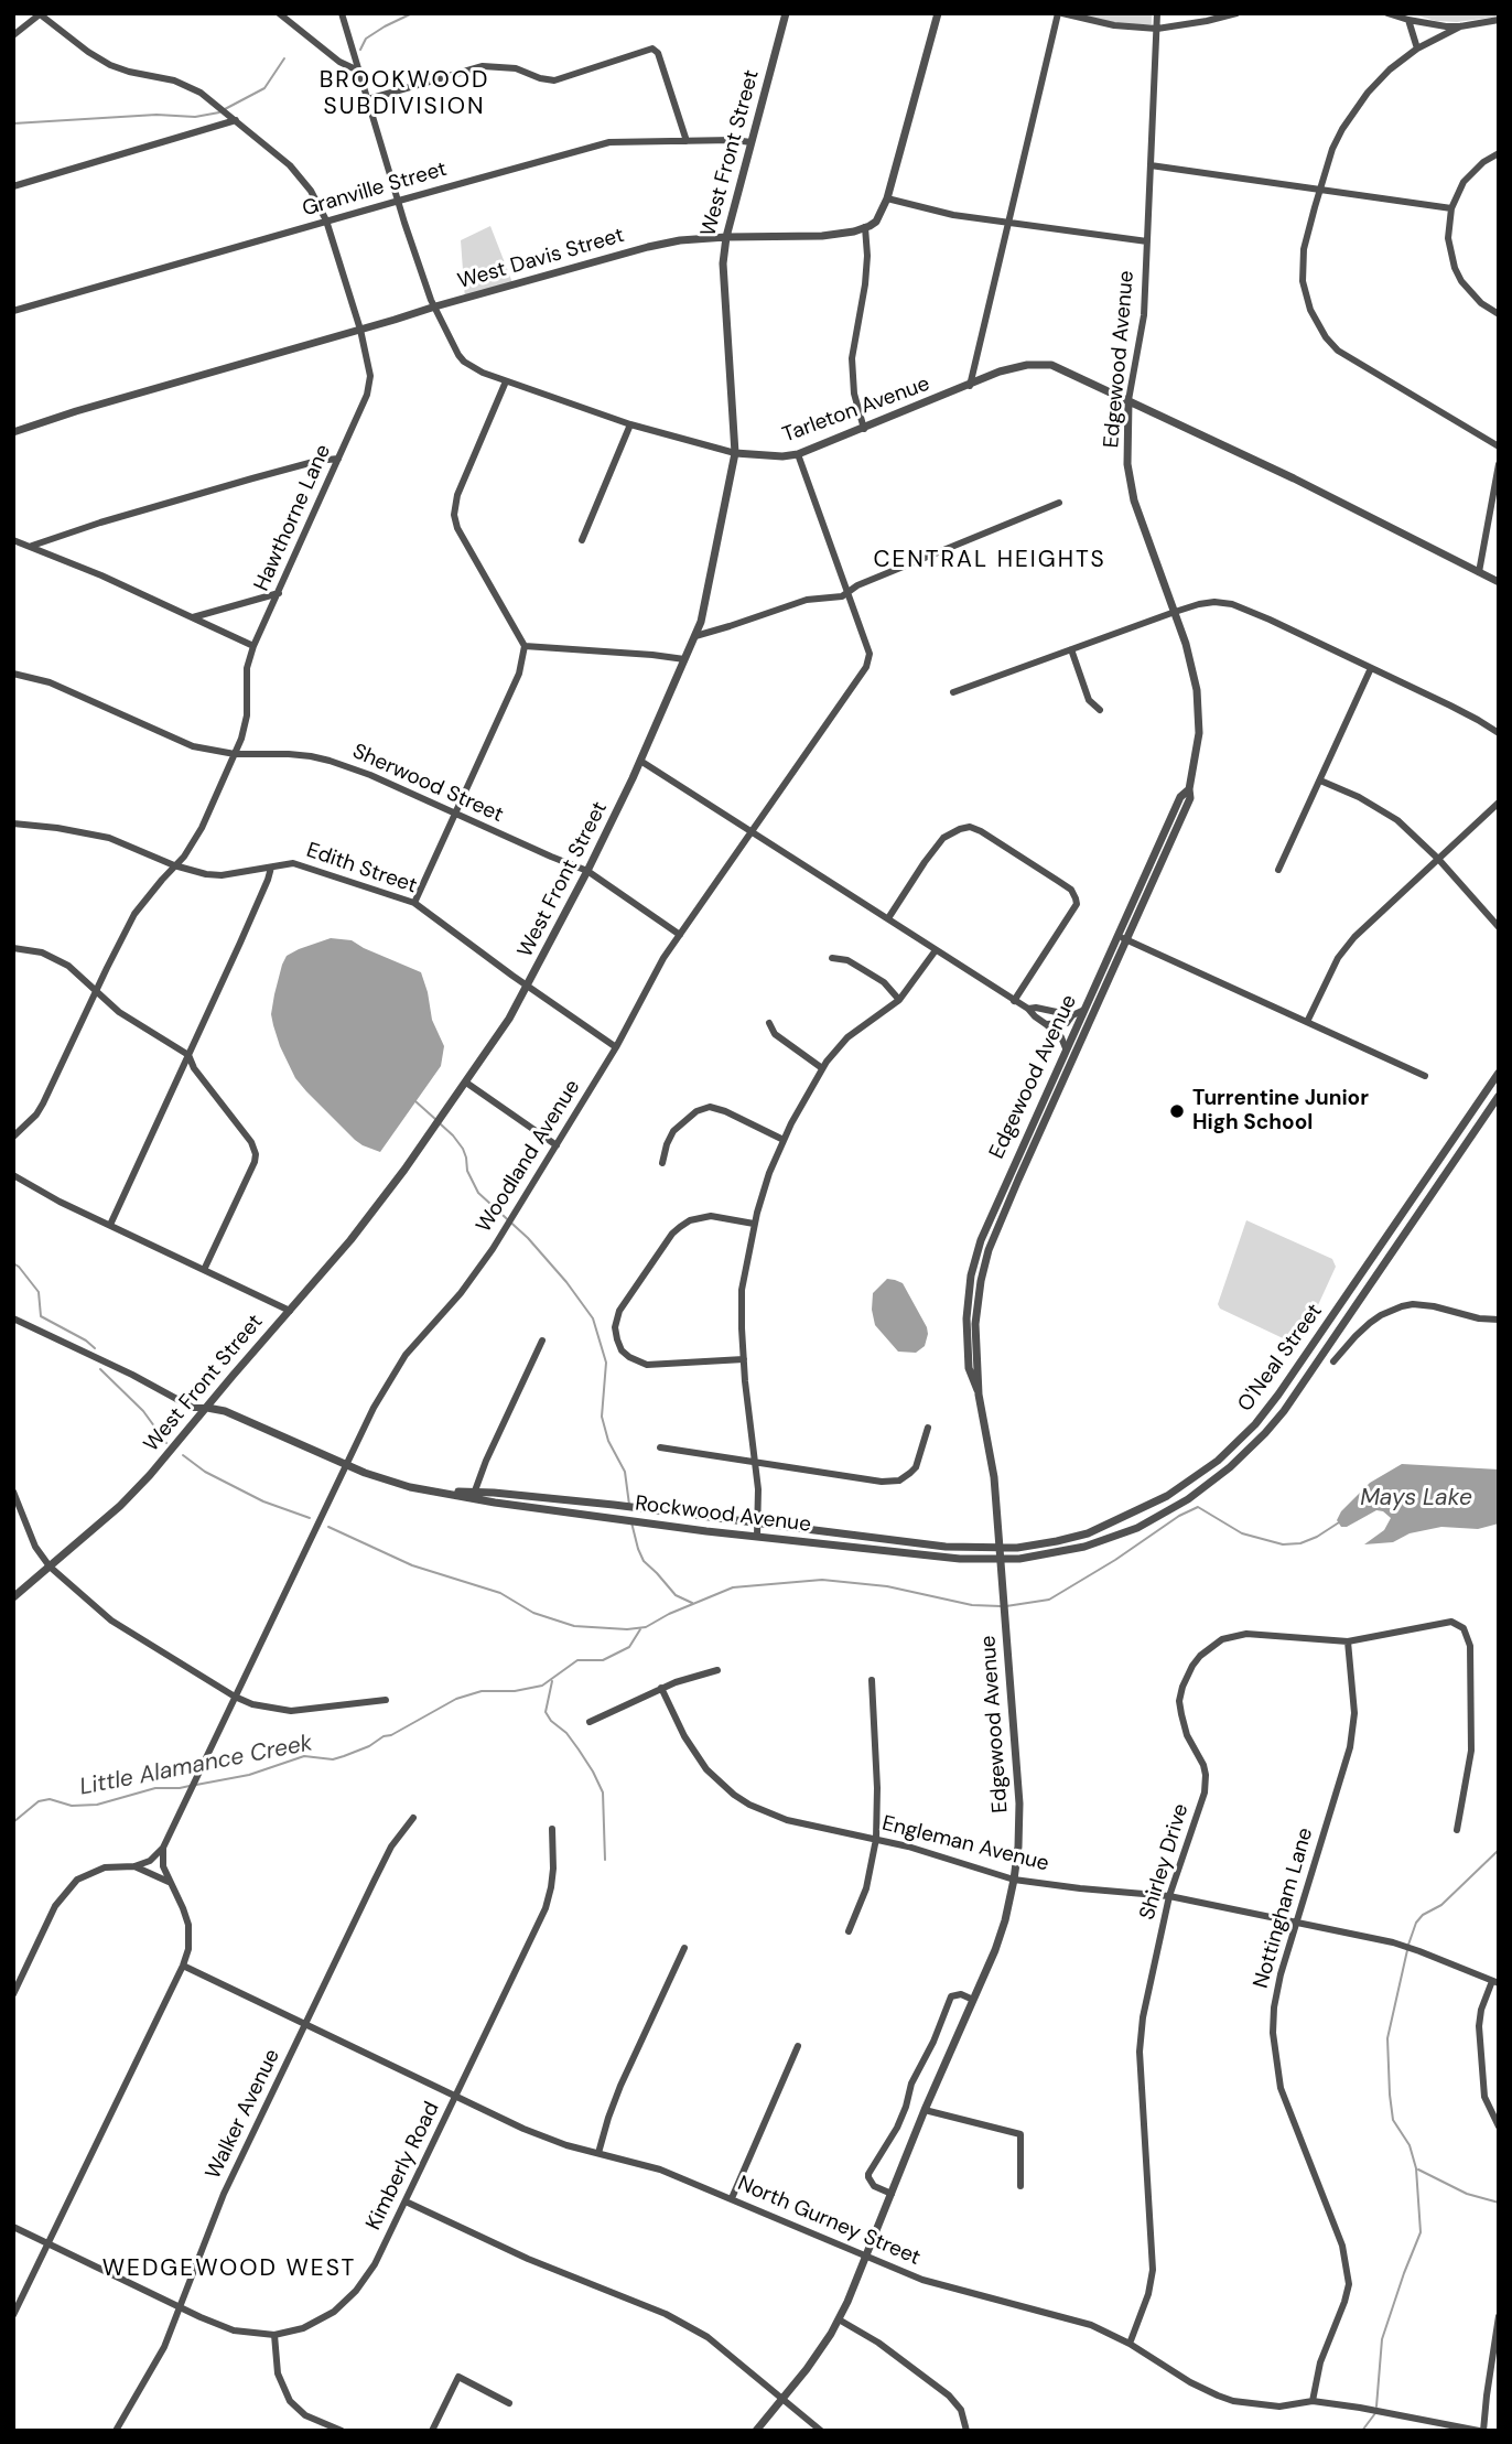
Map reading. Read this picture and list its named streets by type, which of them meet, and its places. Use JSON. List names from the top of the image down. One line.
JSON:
{"streets":{"street":["West Front Street","Granville Street","West Davis Street","Edgewood Avenue","Tarleton Avenue","Hawthorne Lane","Sherwood Street","Edith Street","Woodland Avenue","O'Neal Street","Rockwood Avenue","Engleman Avenue","Shirley Drive","Nottingham Lane","Walker Avenue","Kimberly Road","North Gurney Street"]},"crossings":[["West Front Street","Granville Street"],["West Front Street","West Davis Street"],["West Front Street","Tarleton Avenue"],["West Front Street","Sherwood Street"],["West Front Street","Edith Street"],["West Front Street","Rockwood Avenue"],["Granville Street","Tarleton Avenue"],["Granville Street","Hawthorne Lane"],["West Davis Street","Tarleton Avenue"],["West Davis Street","Hawthorne Lane"],["Edgewood Avenue","Tarleton Avenue"],["Edgewood Avenue","O'Neal Street"],["Edgewood Avenue","Rockwood Avenue"],["Edgewood Avenue","Engleman Avenue"],["Edgewood Avenue","North Gurney Street"],["Tarleton Avenue","Woodland Avenue"],["Hawthorne Lane","Sherwood Street"],["Hawthorne Lane","Edith Street"],["Sherwood Street","Woodland Avenue"],["Edith Street","Woodland Avenue"],["Woodland Avenue","Rockwood Avenue"],["O'Neal Street","Rockwood Avenue"],["Engleman Avenue","Shirley Drive"],["Engleman Avenue","Nottingham Lane"],["Shirley Drive","Nottingham Lane"],["Shirley Drive","North Gurney Street"],["Nottingham Lane","North Gurney Street"],["Walker Avenue","Kimberly Road"],["Walker Avenue","North Gurney Street"],["Kimberly Road","North Gurney Street"]],"districts":["BROOKWOOD SUBDIVISION","CENTRAL HEIGHTS","WEDGEWOOD WEST"],"water":["Mays Lake","Little Alamance Creek"],"places":["Turrentine Junior High School"]}
